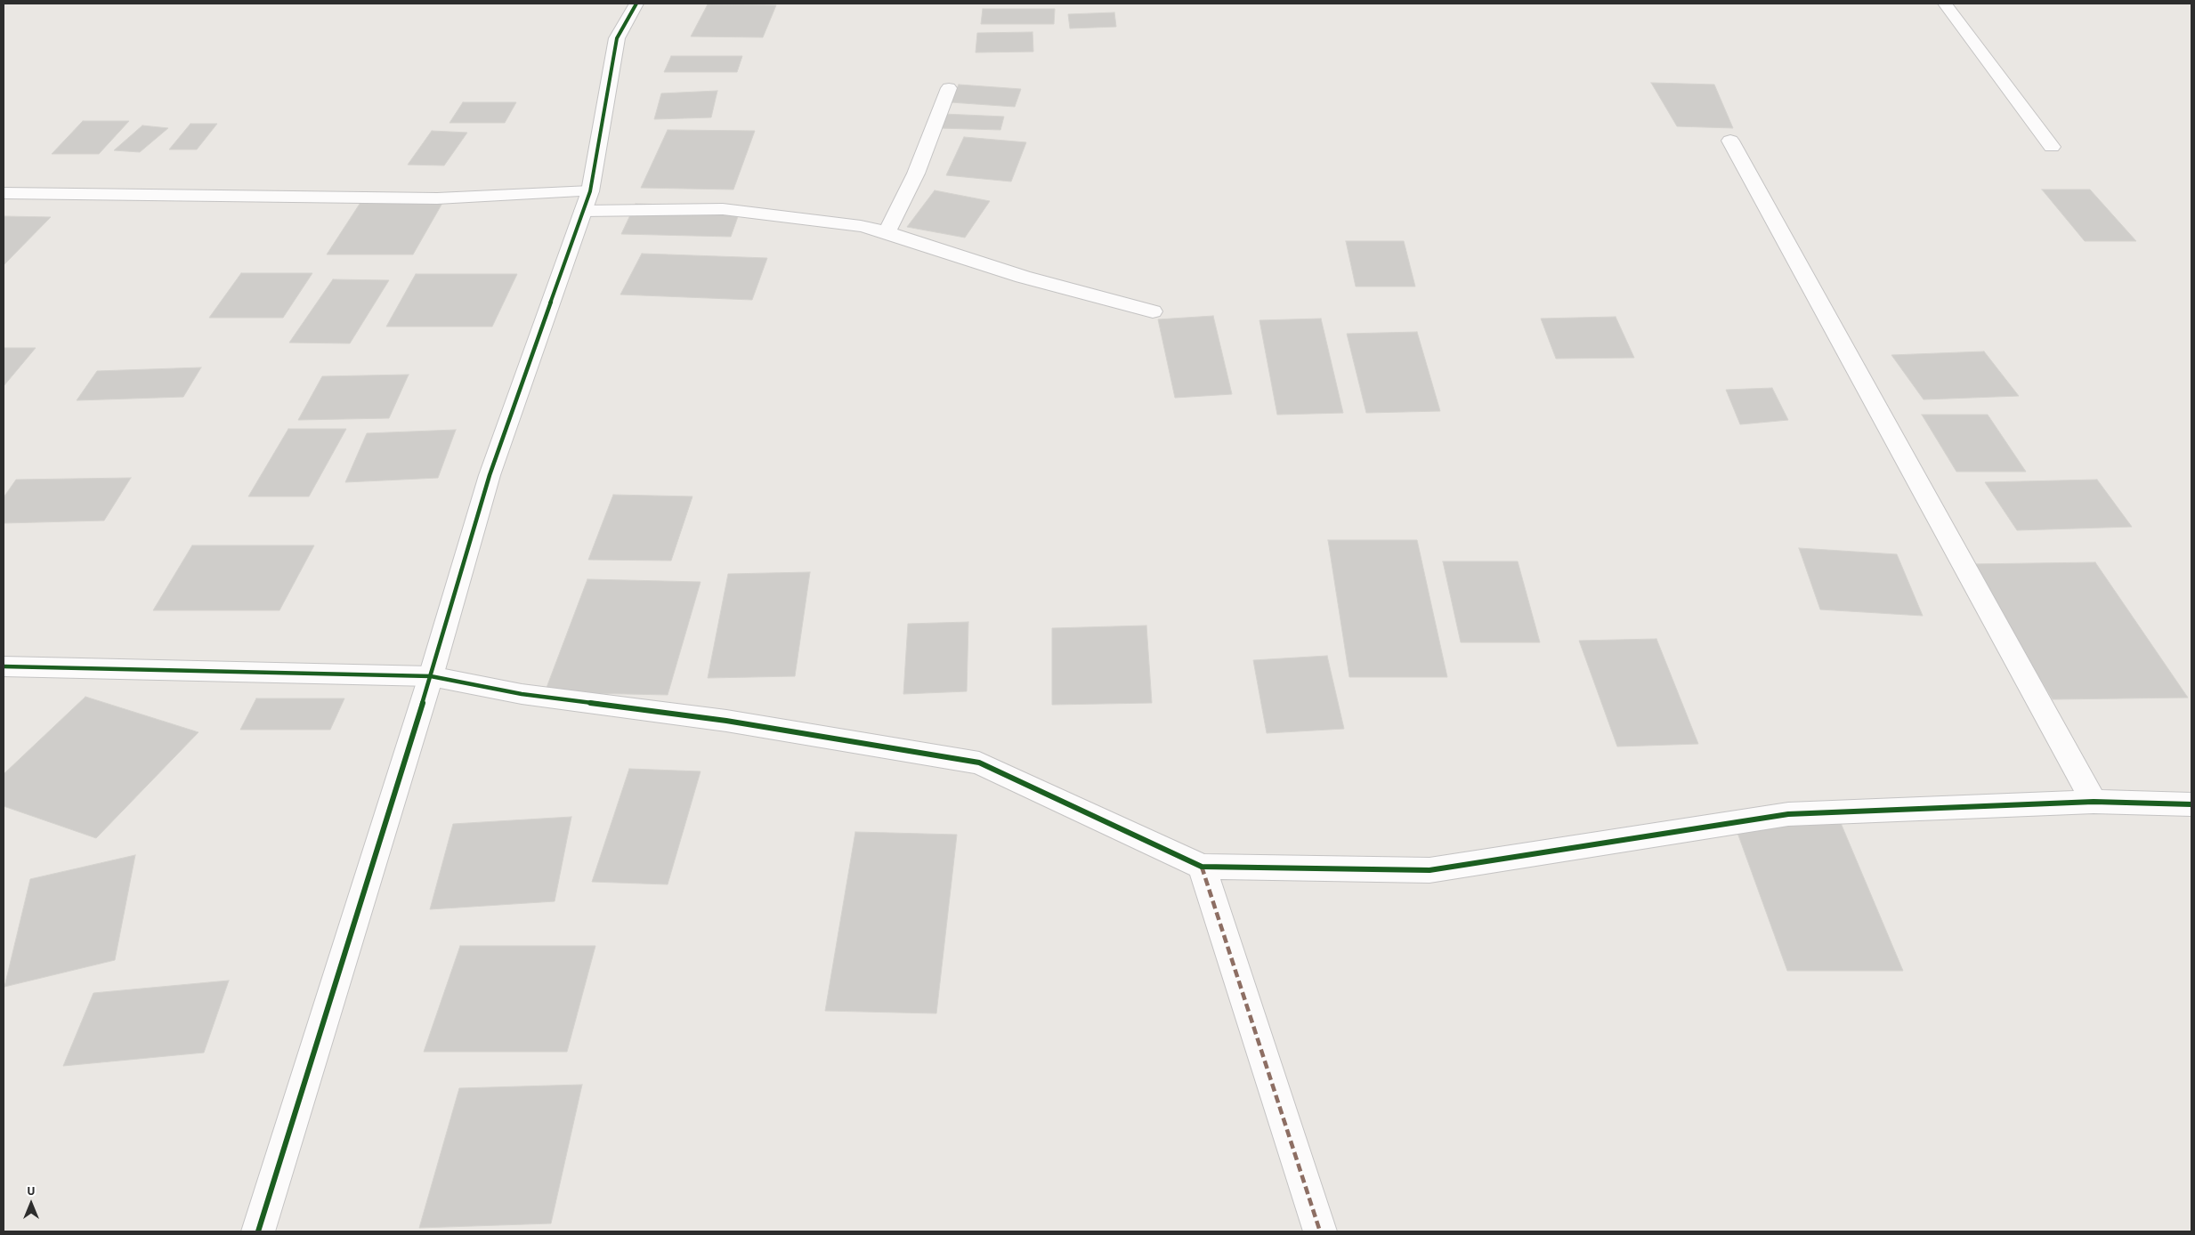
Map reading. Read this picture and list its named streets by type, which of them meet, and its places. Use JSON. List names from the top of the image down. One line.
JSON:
{"north":"top"}
